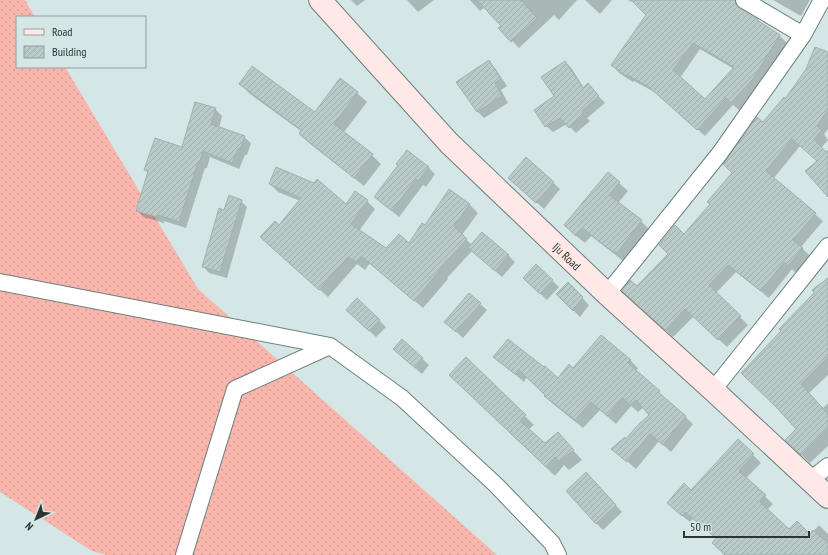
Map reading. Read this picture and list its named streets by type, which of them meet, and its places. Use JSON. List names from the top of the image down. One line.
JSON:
{"streets":{"main road":["Iju Road"]},"legend":["Road","Building"],"scale_bar":"50 m","north":"bottom left"}
